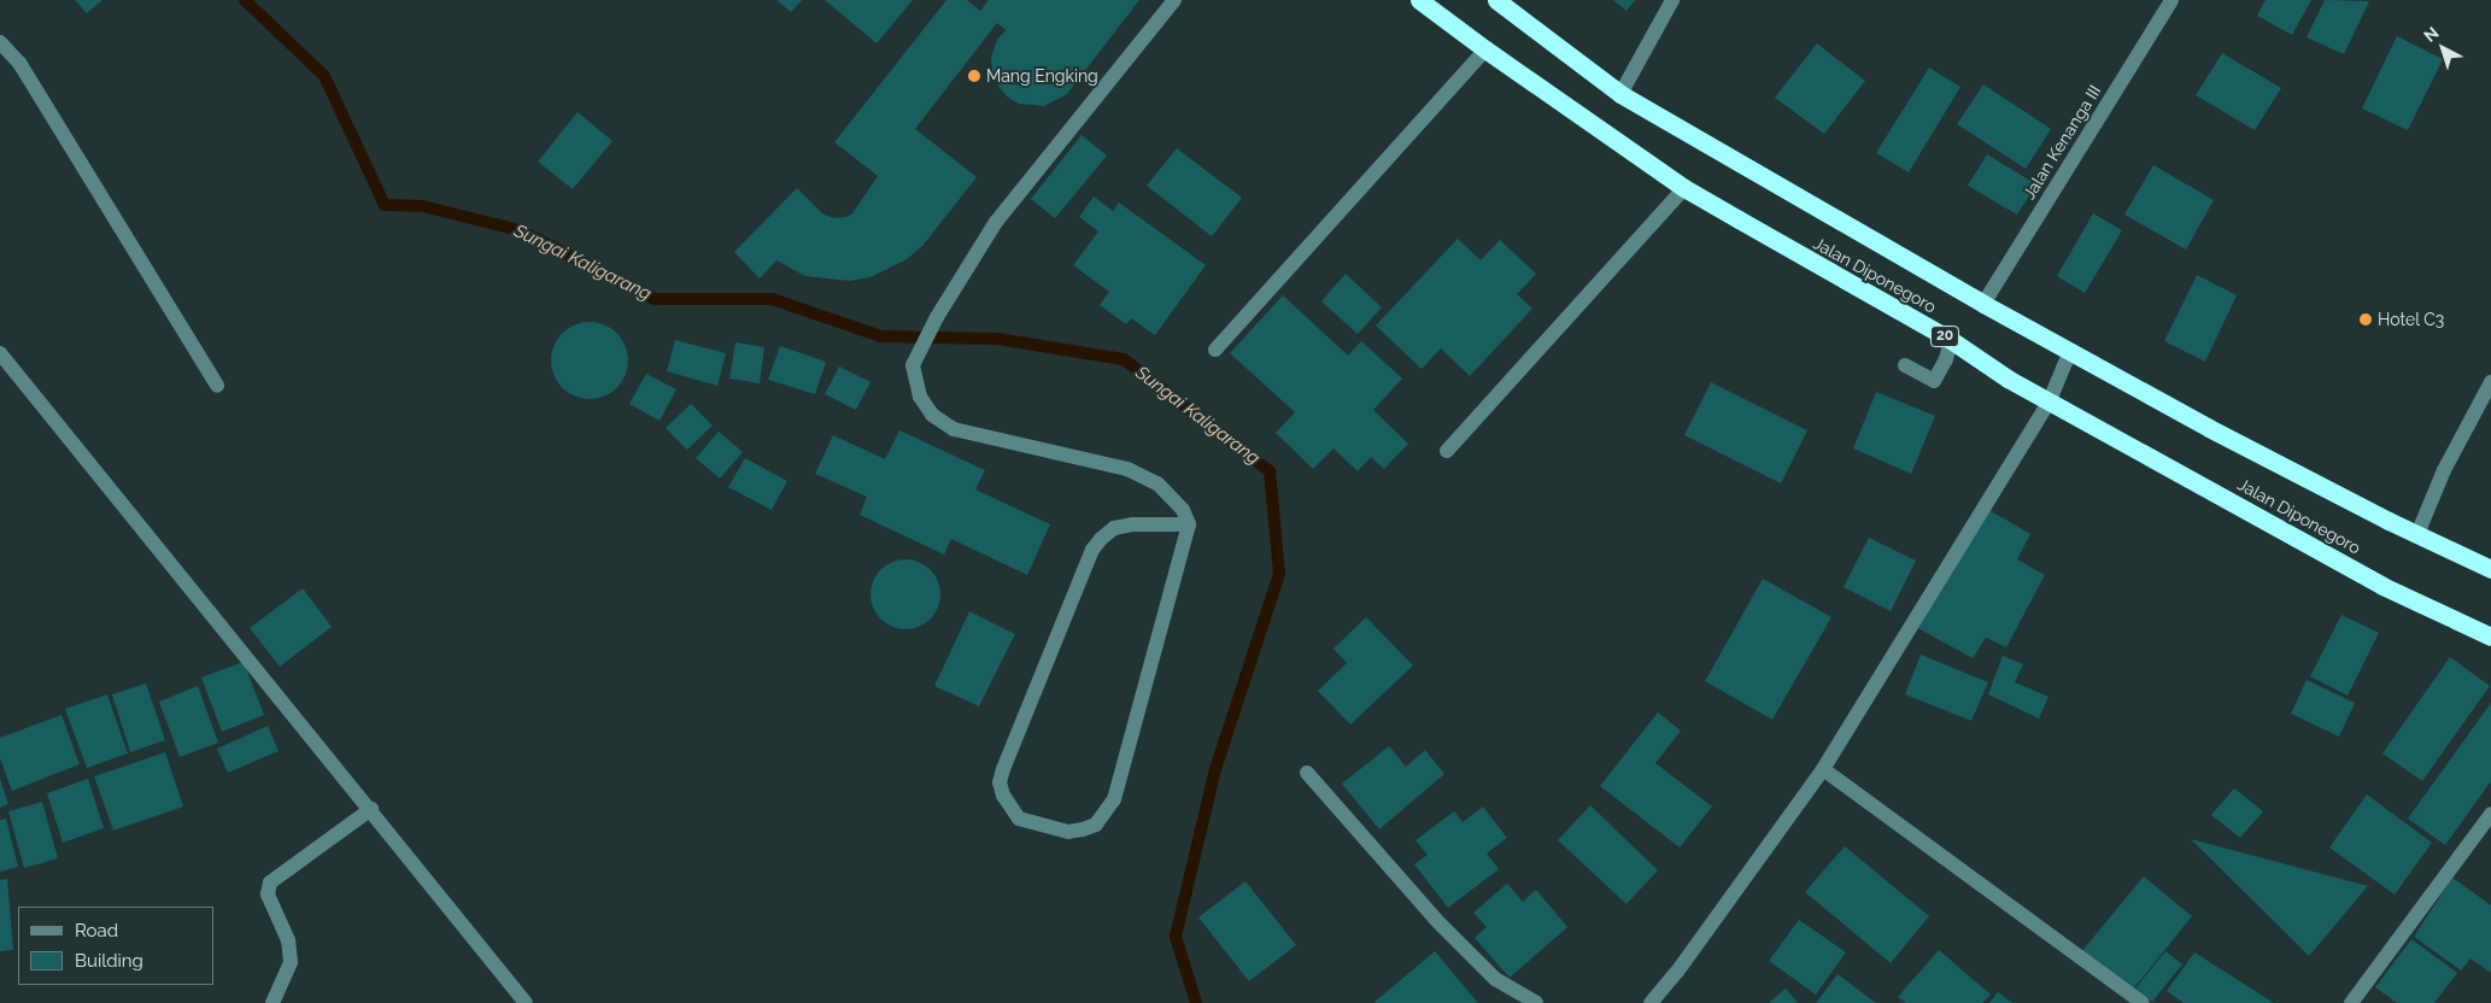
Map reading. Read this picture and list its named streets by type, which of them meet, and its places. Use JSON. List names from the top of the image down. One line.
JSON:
{"streets":{"highway":["Jalan Diponegoro","20"],"street":["Jalan Kenanga III"]},"crossings":[["Jalan Kenanga III","Jalan Diponegoro"]],"water":["Sungai Kaligarang"],"places":["Mang Engking","Hotel C3"],"legend":["Road","Building"],"north":"top left"}
